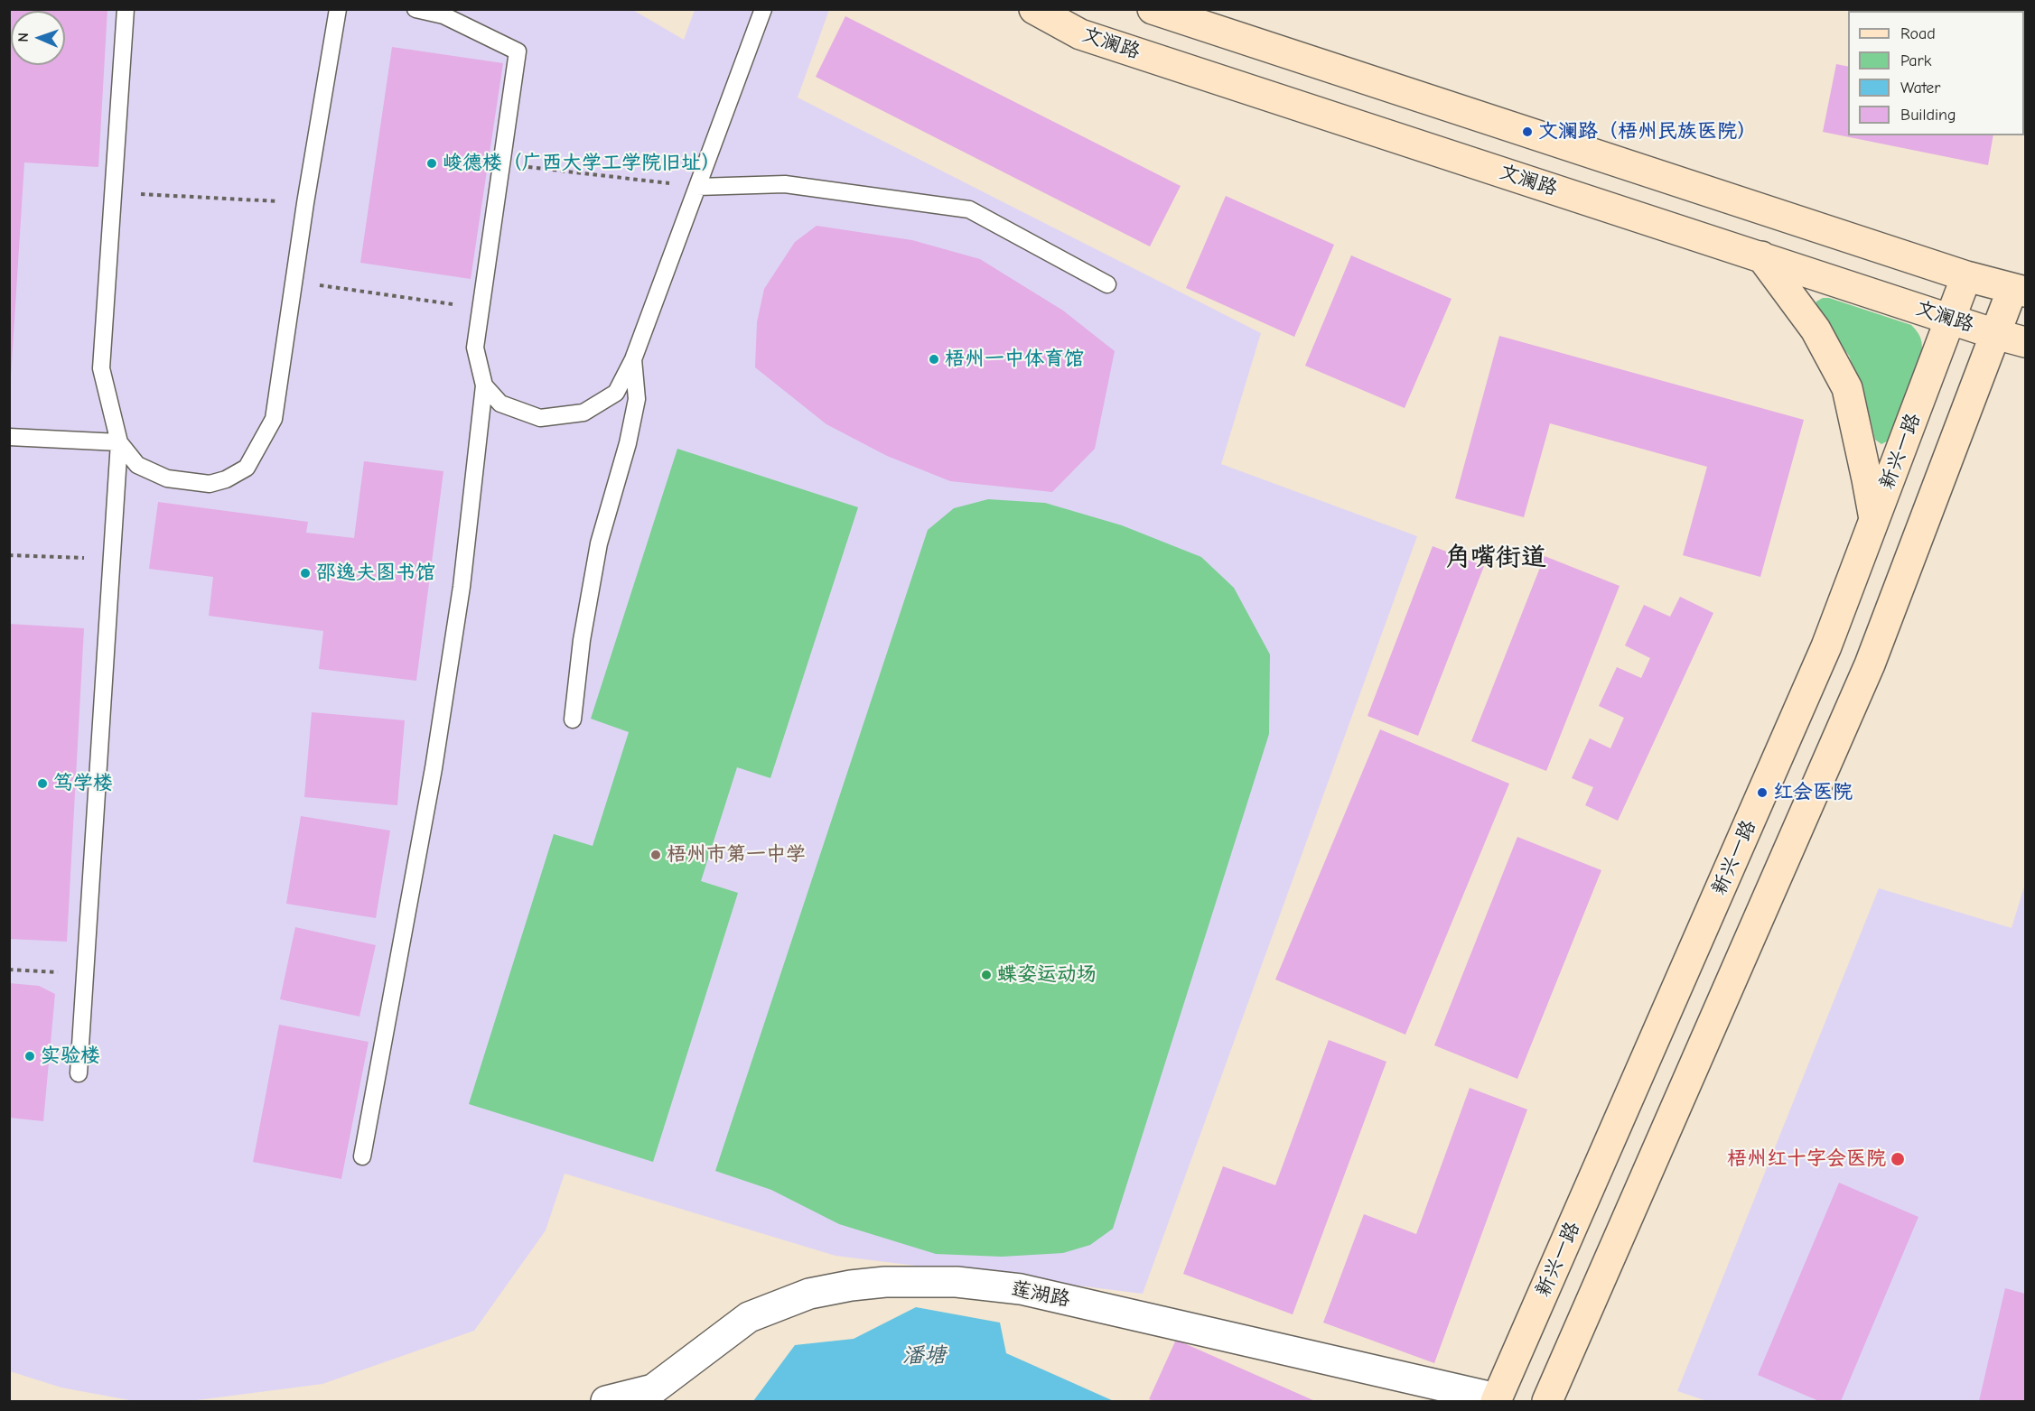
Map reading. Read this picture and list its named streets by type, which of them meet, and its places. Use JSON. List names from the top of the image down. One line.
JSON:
{"streets":{"main road":["文澜路","新兴一路"],"street":["莲湖路"]},"crossings":[["文澜路","新兴一路"],["新兴一路","莲湖路"]],"districts":["角嘴街道"],"water":["潘塘"],"places":["文澜路（梧州民族医院）","峻德楼（广西大学工学院旧址）","梧州一中体育馆","邵逸夫图书馆","笃学楼","红会医院","梧州市第一中学","蝶姿运动场","实验楼","梧州红十字会医院"],"legend":["Road","Park","Water","Building"],"north":"left"}
